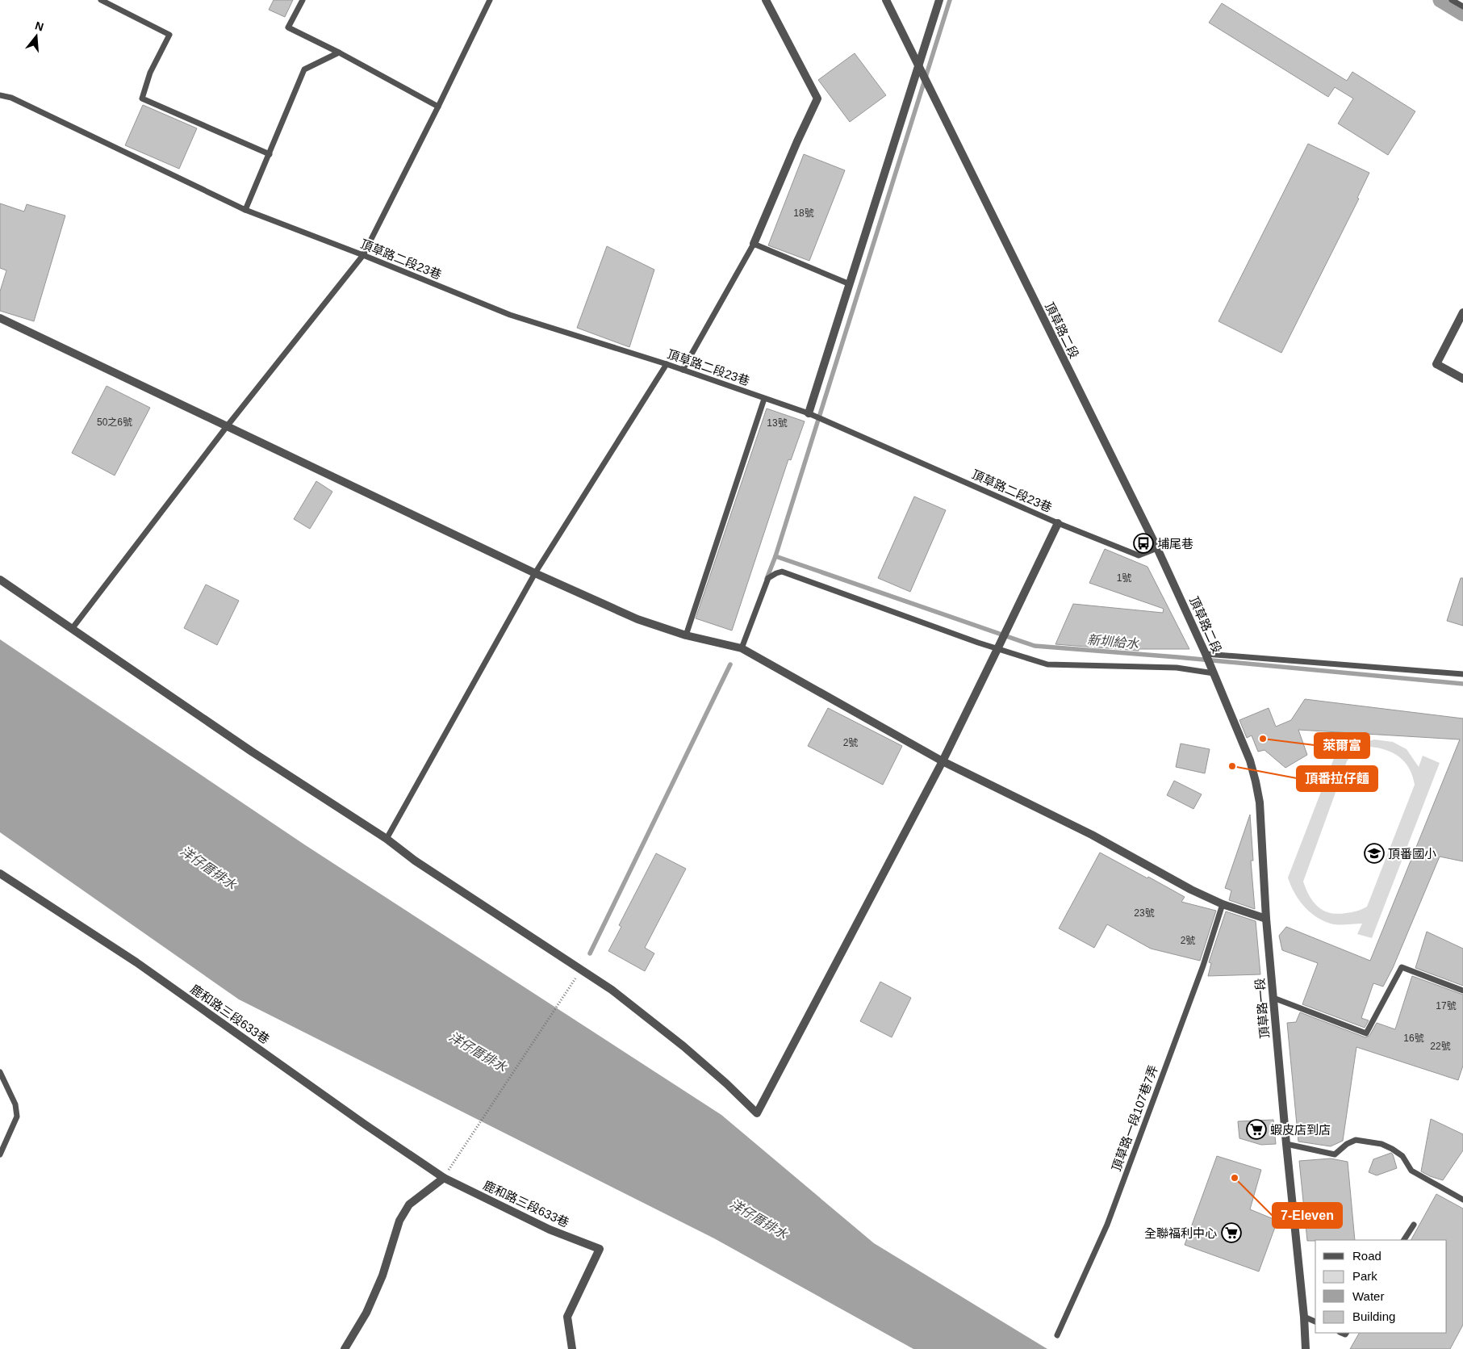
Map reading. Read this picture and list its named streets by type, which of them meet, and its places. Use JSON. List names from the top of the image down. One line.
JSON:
{"streets":{"street":["頂草路二段","頂草路一段","鹿和路三段633巷"],"lane":["頂草路二段23巷","頂草路一段107巷7弄"]},"crossings":[["頂草路二段23巷","頂草路二段"],["頂草路二段","頂草路一段"]],"water":["新圳給水","洋仔厝排水"],"places":{"bus stop":["埔尾巷"],"other":["萊爾富","頂番拉仔麵","7-Eleven"],"school or university":["頂番國小"],"supermarket":["蝦皮店到店","全聯福利中心"]},"house_numbers":["18號","50之6號","13號","1號","2號","23號","2號","17號","16號","22號"],"legend":["Road","Park","Water","Building"],"north":"top"}
